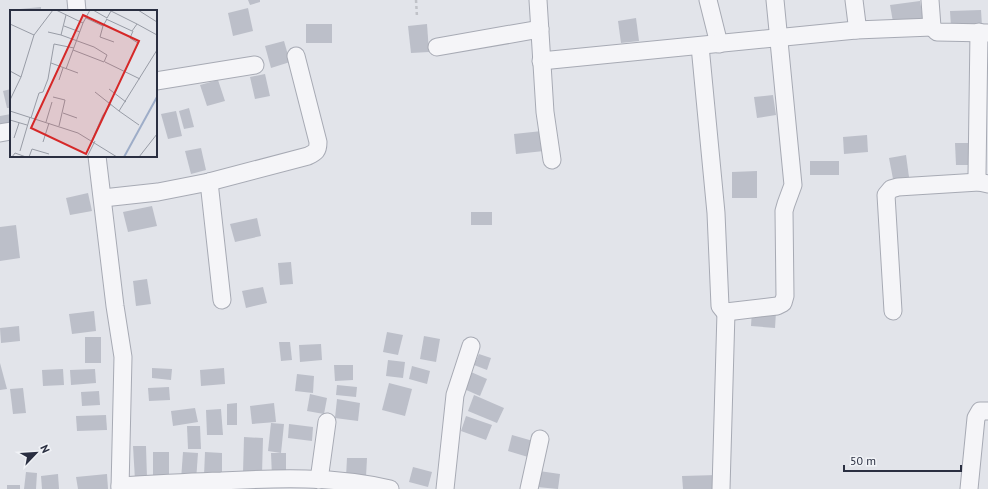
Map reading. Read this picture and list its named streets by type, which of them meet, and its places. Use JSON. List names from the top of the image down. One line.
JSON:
{"scale_bar":"50 m","north":"top right"}
